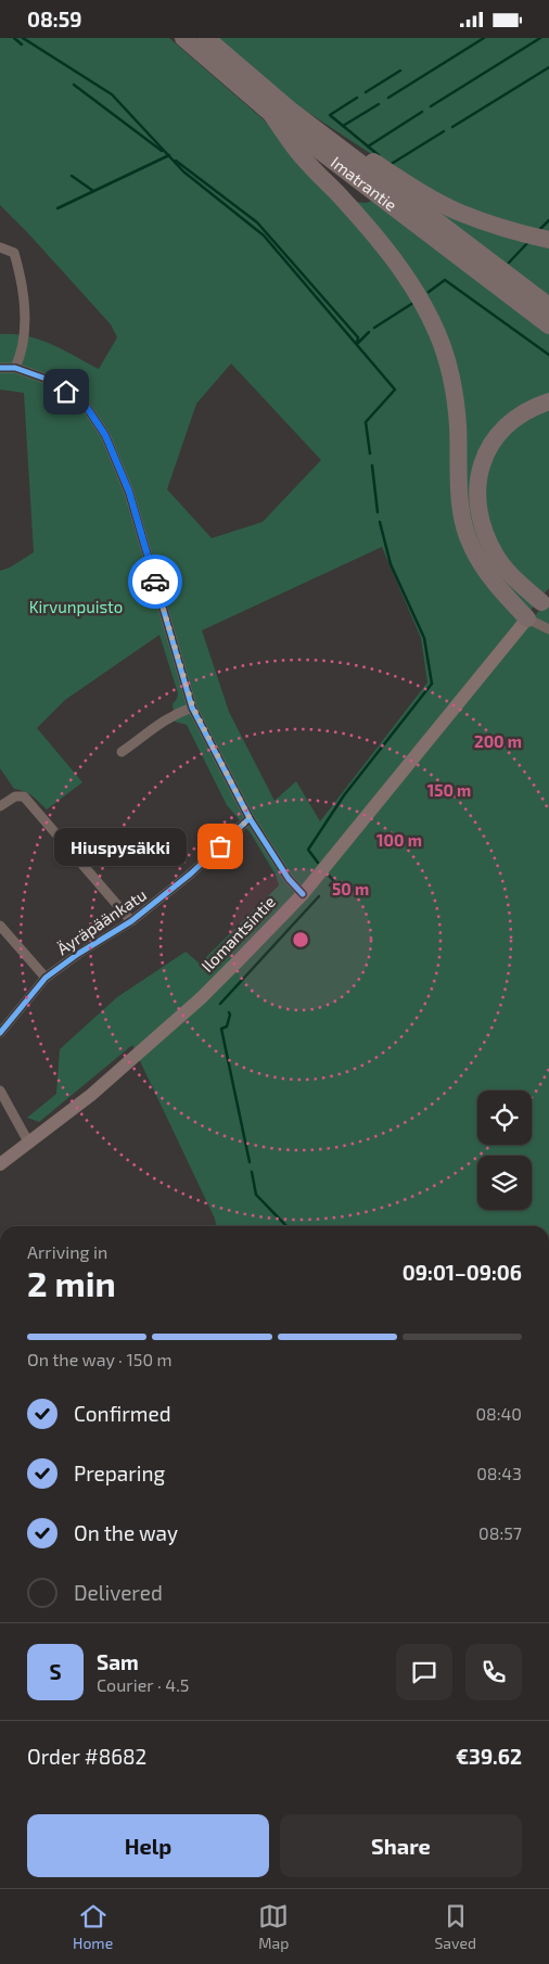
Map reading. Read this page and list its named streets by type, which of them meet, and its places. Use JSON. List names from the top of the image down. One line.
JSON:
{"streets":{"highway":["Imatrantie"],"main road":["Ilomantsintie"],"street":["Äyräpäänkatu"]},"parks":["Kirvunpuisto"],"places":["Hiuspysäkki"],"page":{"status":"08:59","bubble":"Hiuspysäkki","heading":["2 min","Arriving in","09:01–09:06"],"panel":["Sam","Courier · 4.5","Order #8682","€39.62"],"bar":"On the way · 150 m","list":[["Confirmed","08:40"],["Preparing","08:43"],["On the way","08:57"],"Delivered"],"round":"S","buttons":["Help","Share"],"tabs":["Home","Map","Saved"]},"rings":["200 m","150 m","100 m","50 m"]}
